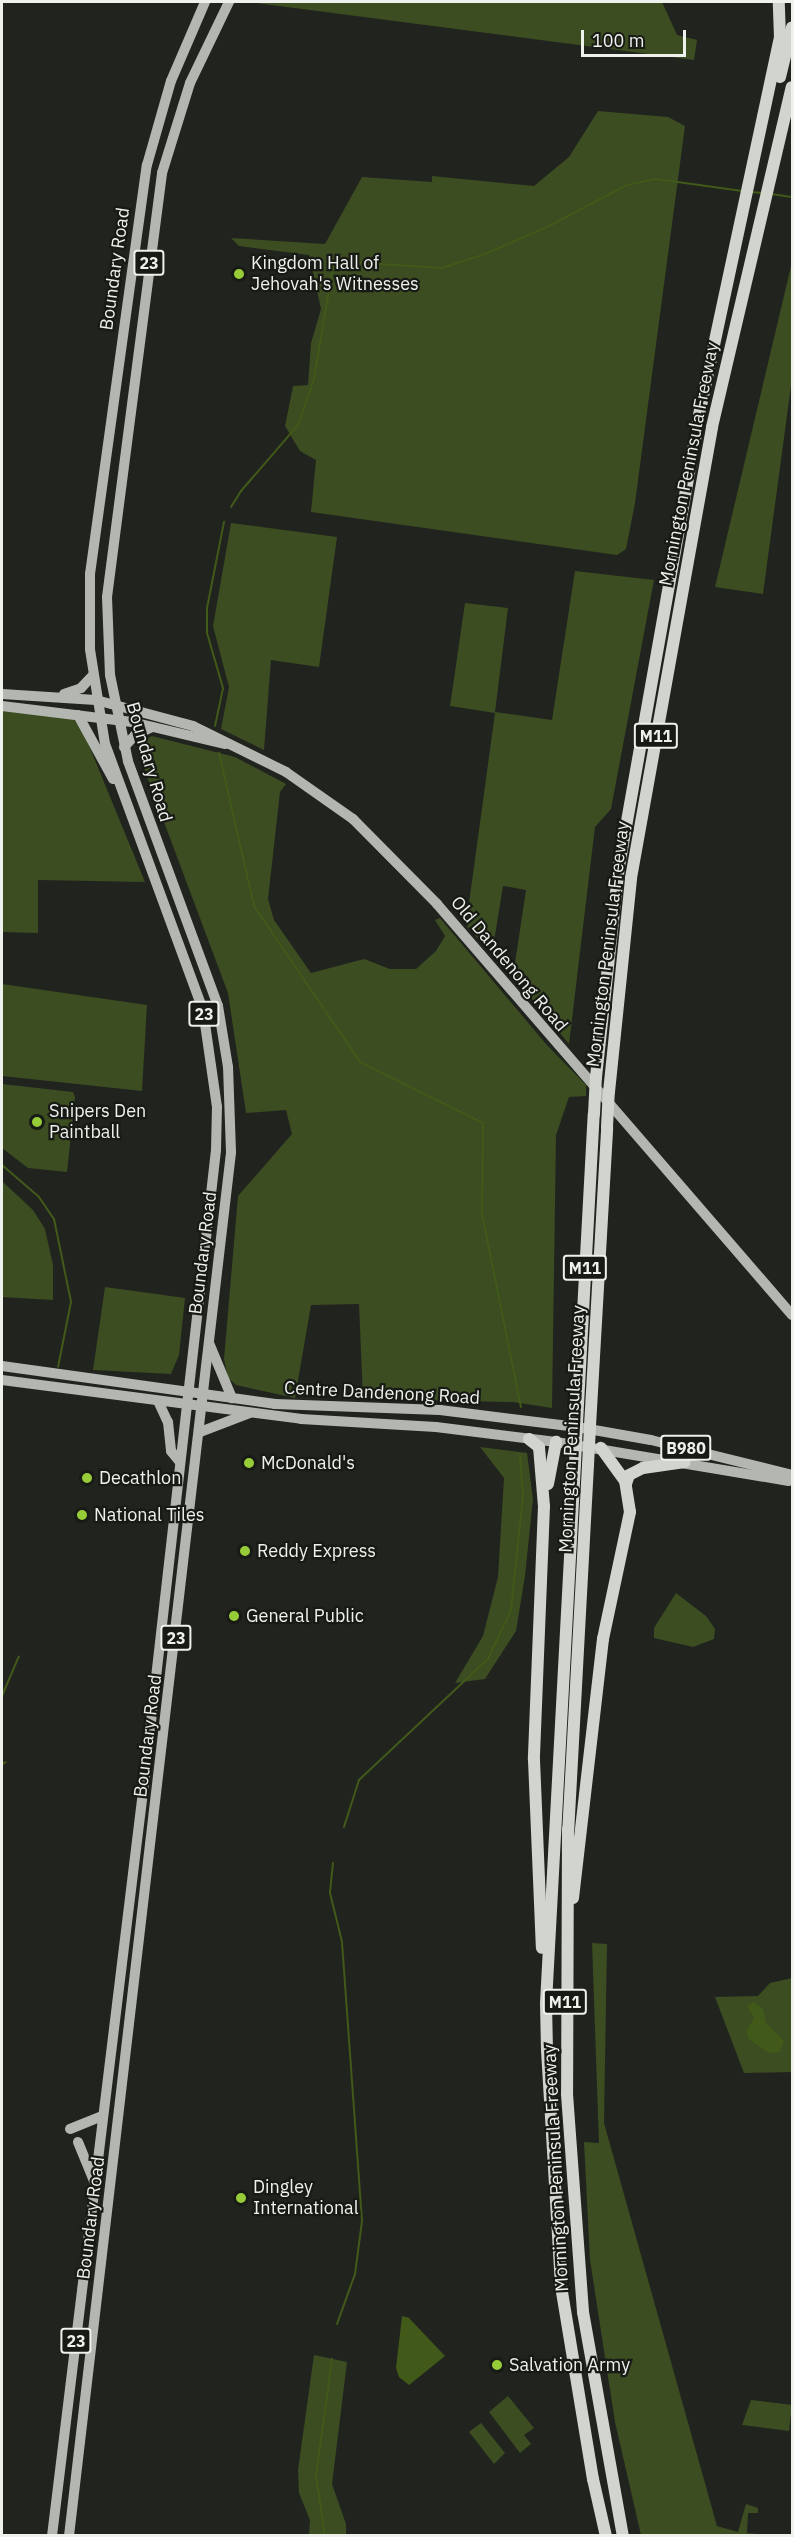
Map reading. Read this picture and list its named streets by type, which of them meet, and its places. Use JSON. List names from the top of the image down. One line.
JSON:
{"streets":{"highway":["Mornington Peninsula Freeway","M11"],"main road":["23","Boundary Road","Old Dandenong Road","Centre Dandenong Road","B980"]},"crossings":[["Boundary Road","Old Dandenong Road"],["Boundary Road","Centre Dandenong Road"],["Mornington Peninsula Freeway","Centre Dandenong Road"]],"places":["Kingdom Hall of Jehovah's Witnesses","Snipers Den Paintball","McDonald's","Decathlon","National Tiles","Reddy Express","General Public","Dingley International","Salvation Army"],"scale_bar":"100 m"}
